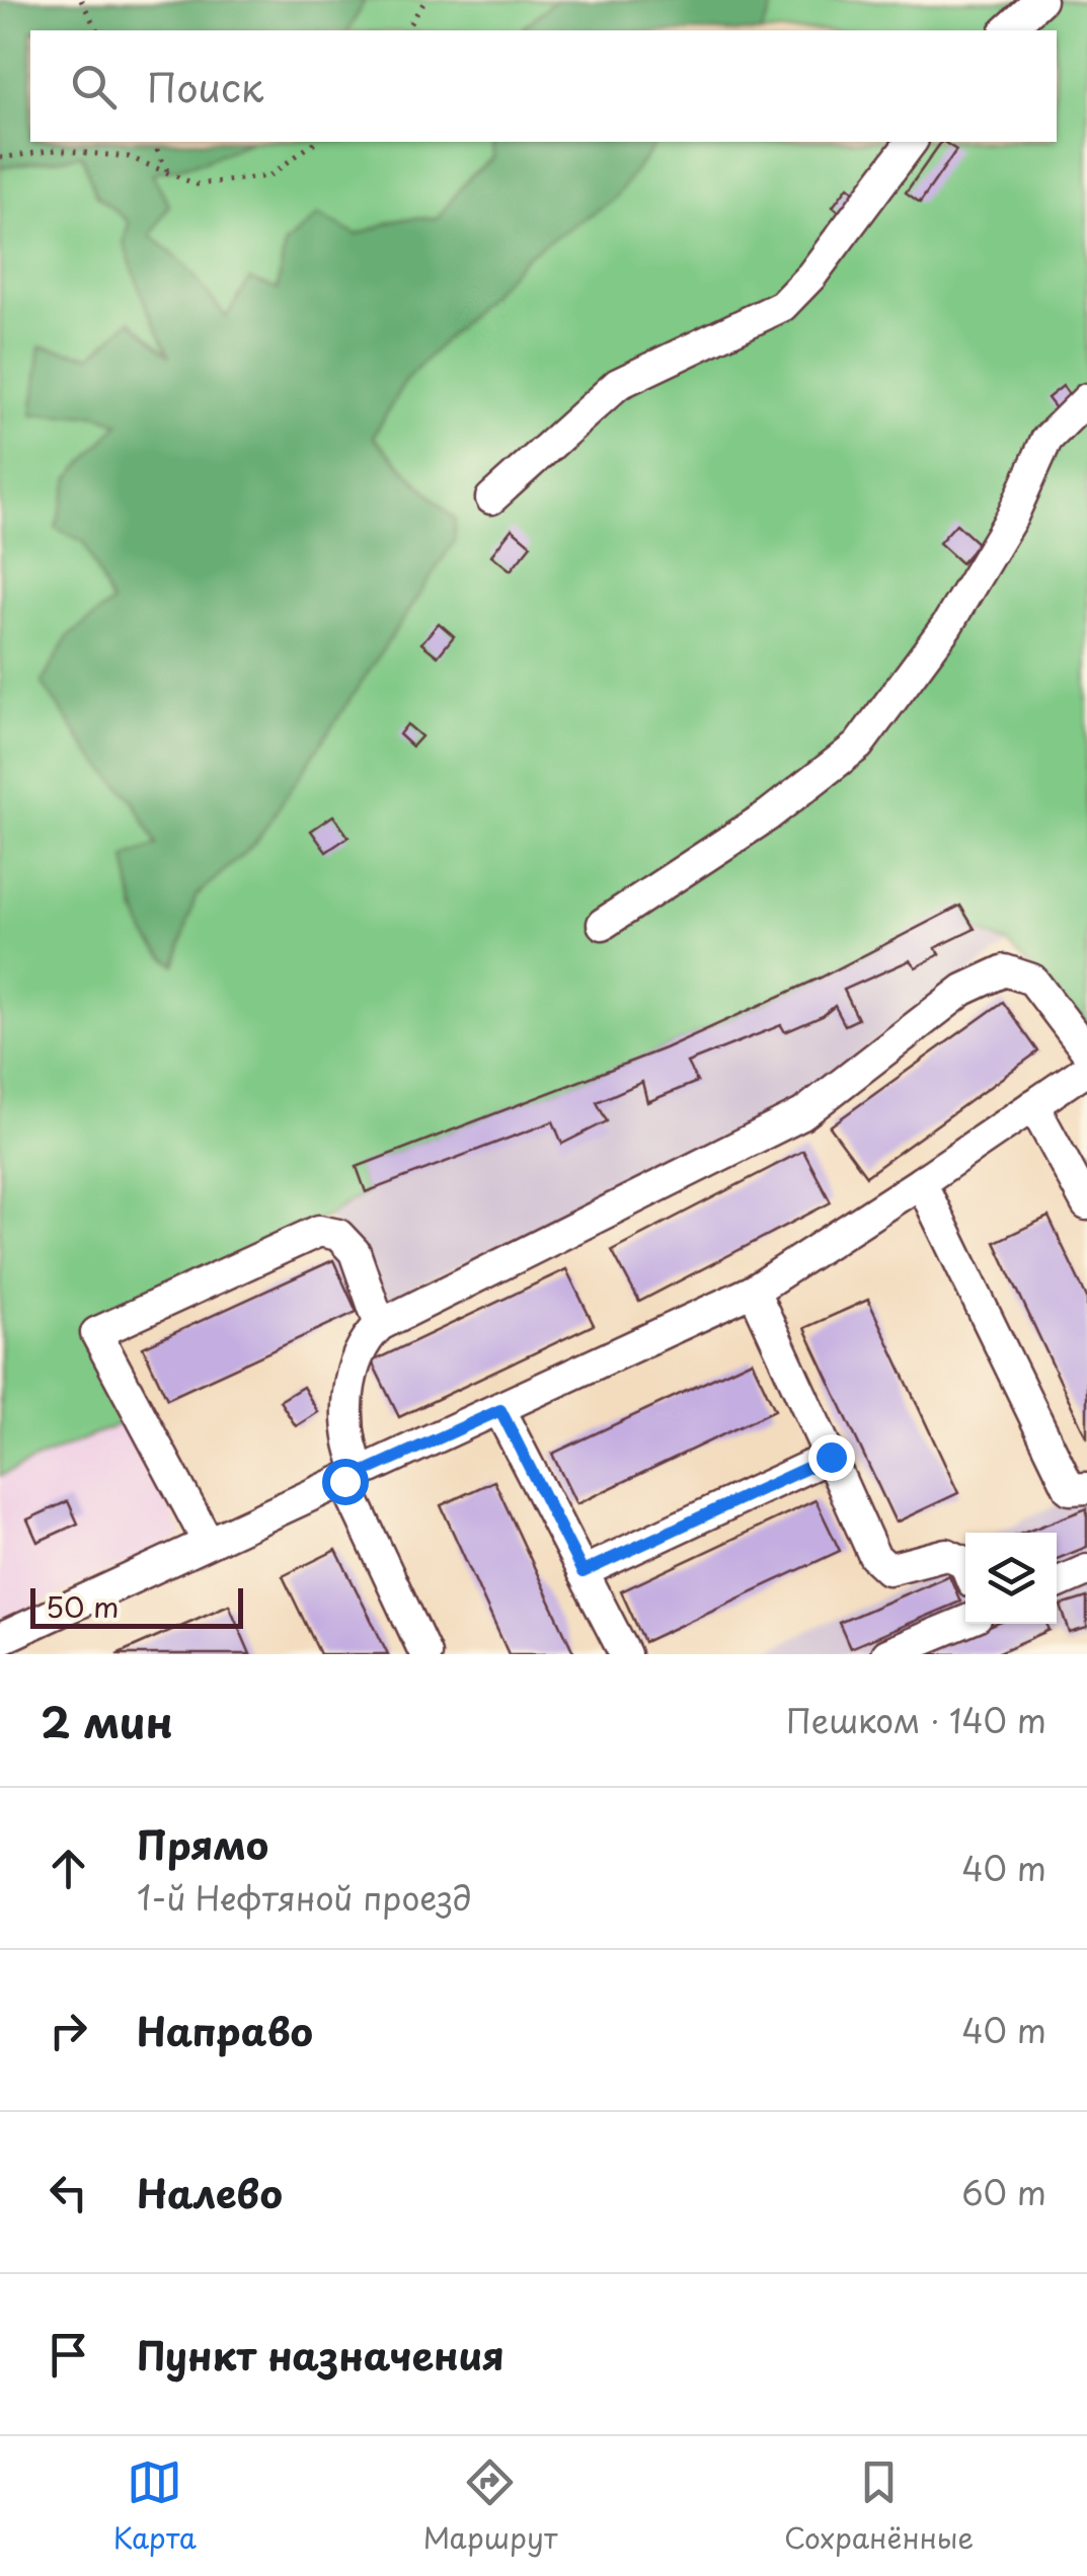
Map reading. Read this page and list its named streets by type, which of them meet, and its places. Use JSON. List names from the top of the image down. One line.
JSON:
{"scale_bar":"50 m","page":{"search":"Поиск","scale":"50 m","heading":["2 мин","Пешком · 140 m"],"list":[["Прямо","1-й Нефтяной проезд","40 m"],["Направо","40 m"],["Налево","60 m"],"Пункт назначения"],"nav":["Карта","Маршрут","Сохранённые"]}}
